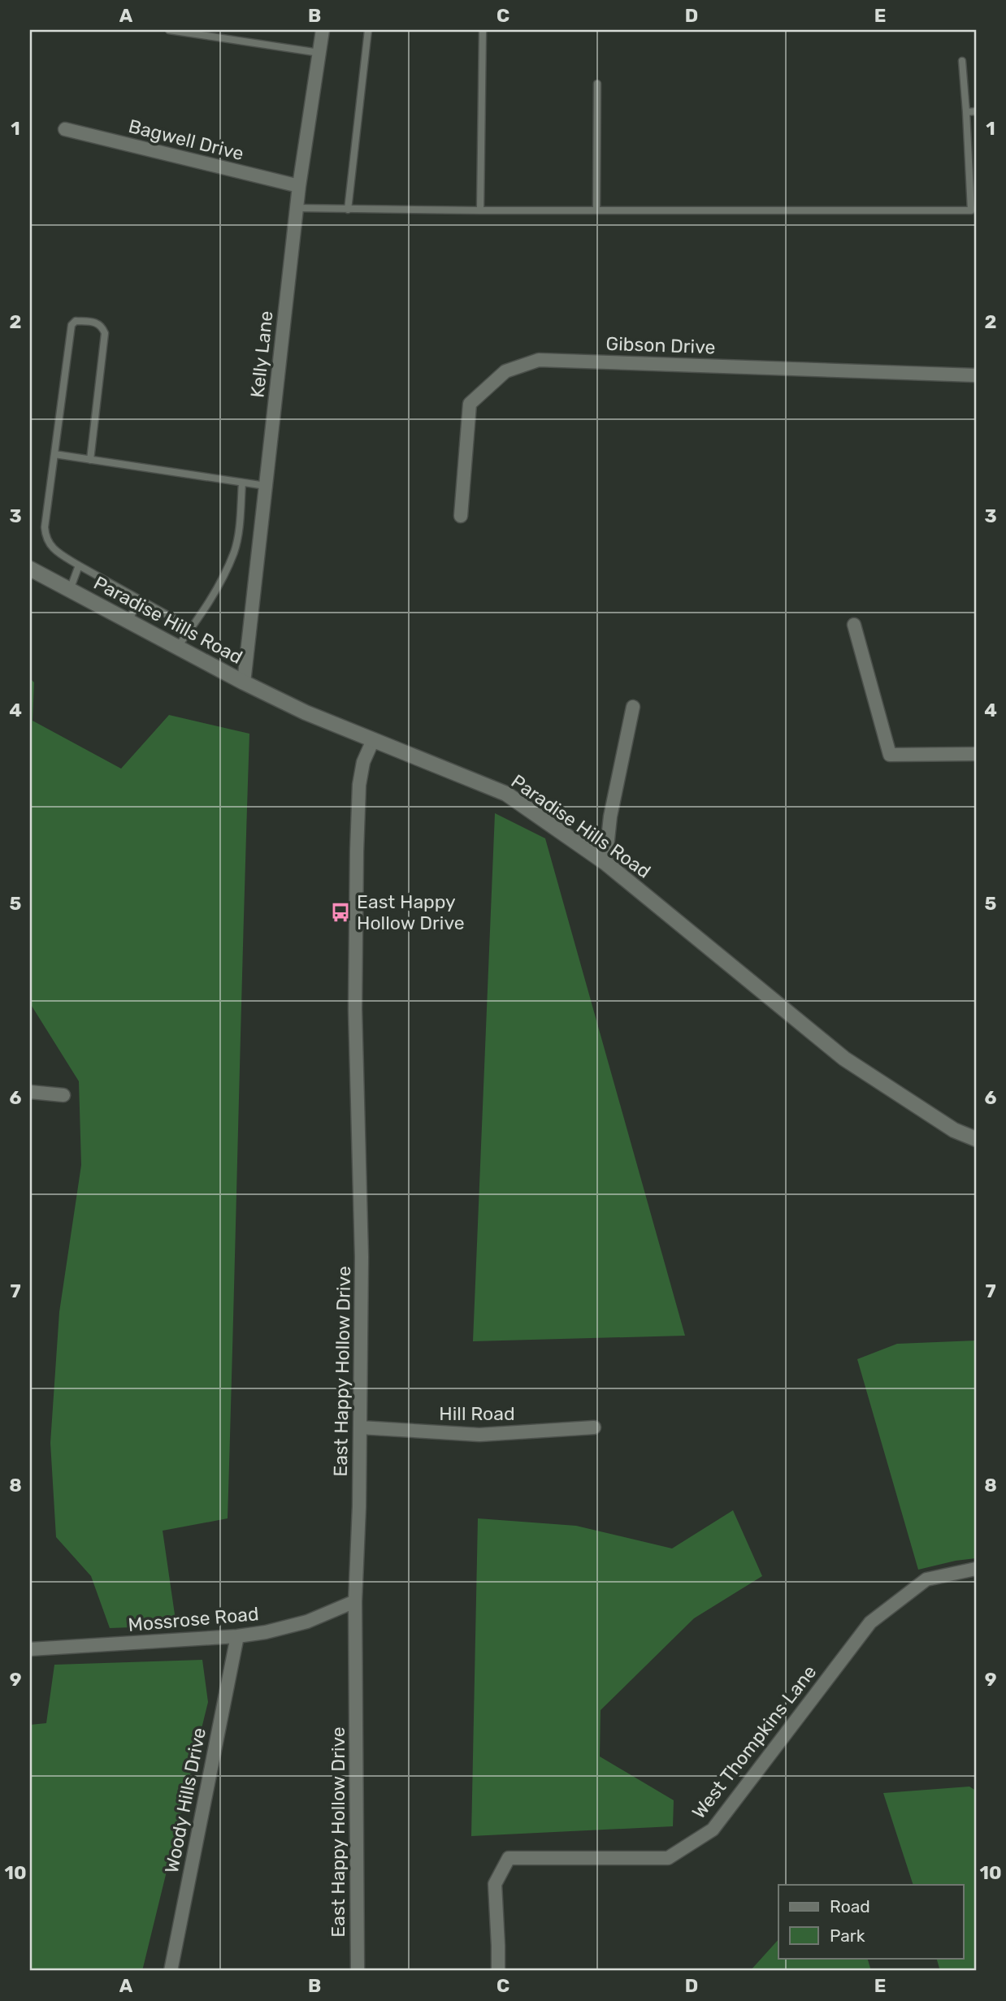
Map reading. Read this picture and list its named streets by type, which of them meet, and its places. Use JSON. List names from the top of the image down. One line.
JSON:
{"streets":{"street":["Bagwell Drive","Gibson Drive","Kelly Lane","Paradise Hills Road","East Happy Hollow Drive","Hill Road","Mossrose Road","West Thompkins Lane","Woody Hills Drive"]},"crossings":[["Bagwell Drive","Kelly Lane"],["Kelly Lane","Paradise Hills Road"],["Paradise Hills Road","East Happy Hollow Drive"],["East Happy Hollow Drive","Hill Road"],["East Happy Hollow Drive","Mossrose Road"],["Mossrose Road","Woody Hills Drive"]],"places":{"bus stop":["East Happy Hollow Drive"]},"legend":["Road","Park"],"grid":{"columns":["A","B","C","D","E"],"rows":["1","2","3","4","5","6","7","8","9","10"]}}
